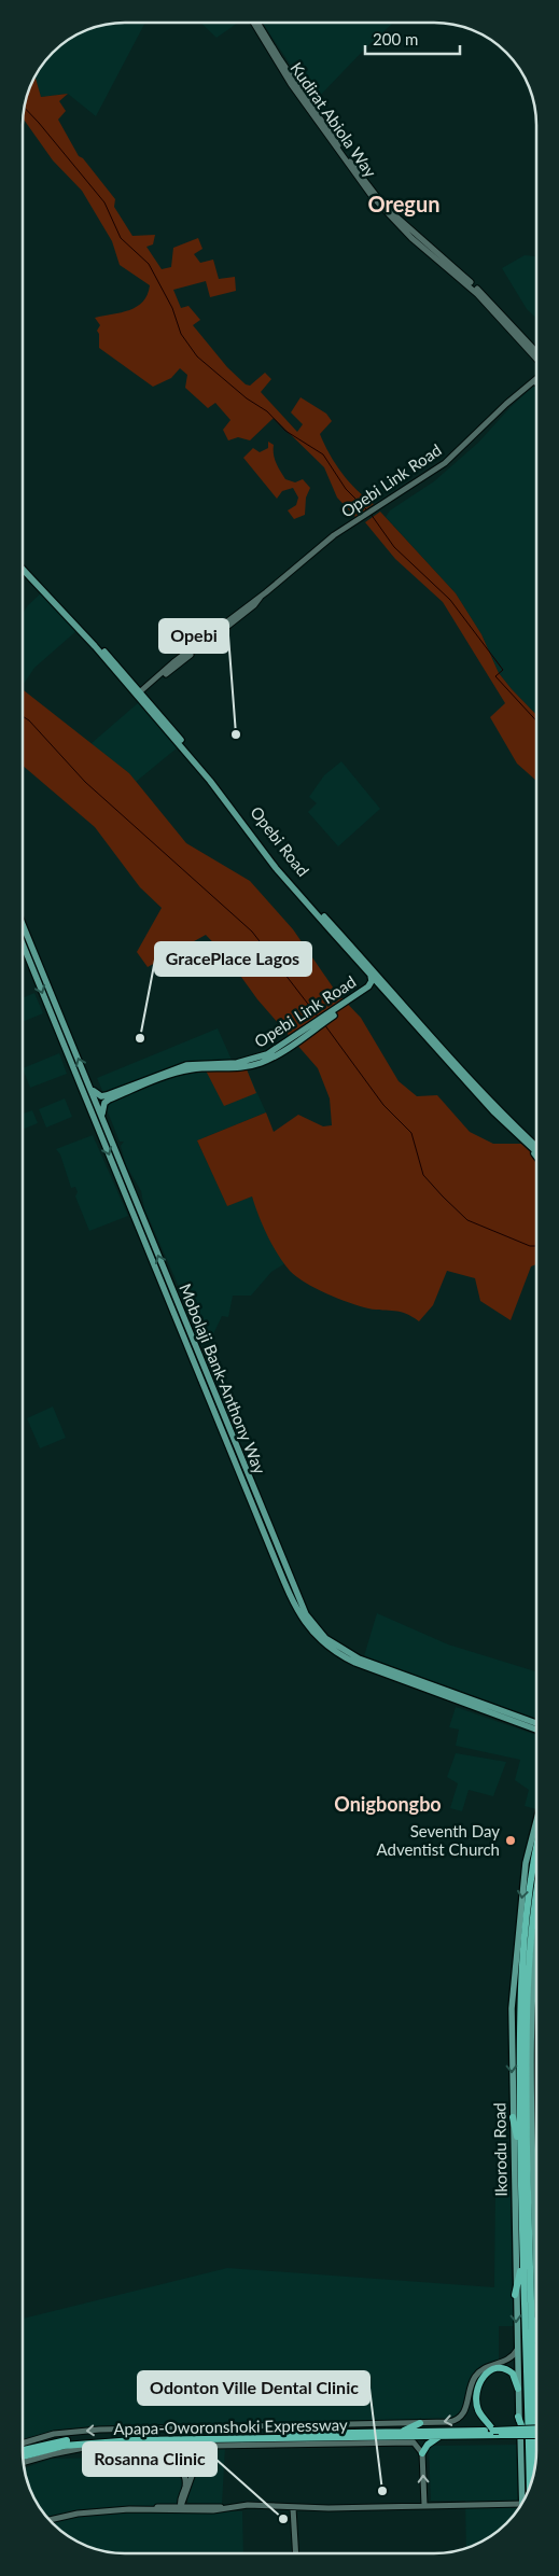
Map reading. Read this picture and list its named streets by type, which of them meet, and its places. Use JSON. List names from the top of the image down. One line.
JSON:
{"streets":{"highway":["Ikorodu Road","Apapa-Oworonshoki Expressway"],"main road":["Kudirat Abiola Way","Opebi Link Road","Opebi Road","Mobolaji Bank-Anthony Way"]},"crossings":[["Opebi Link Road","Opebi Road"],["Opebi Link Road","Mobolaji Bank-Anthony Way"],["Ikorodu Road","Apapa-Oworonshoki Expressway"]],"districts":["Oregun","Onigbongbo"],"places":["Opebi","GracePlace Lagos","Seventh Day Adventist Church","Odonton Ville Dental Clinic","Rosanna Clinic"],"scale_bar":"200 m"}
